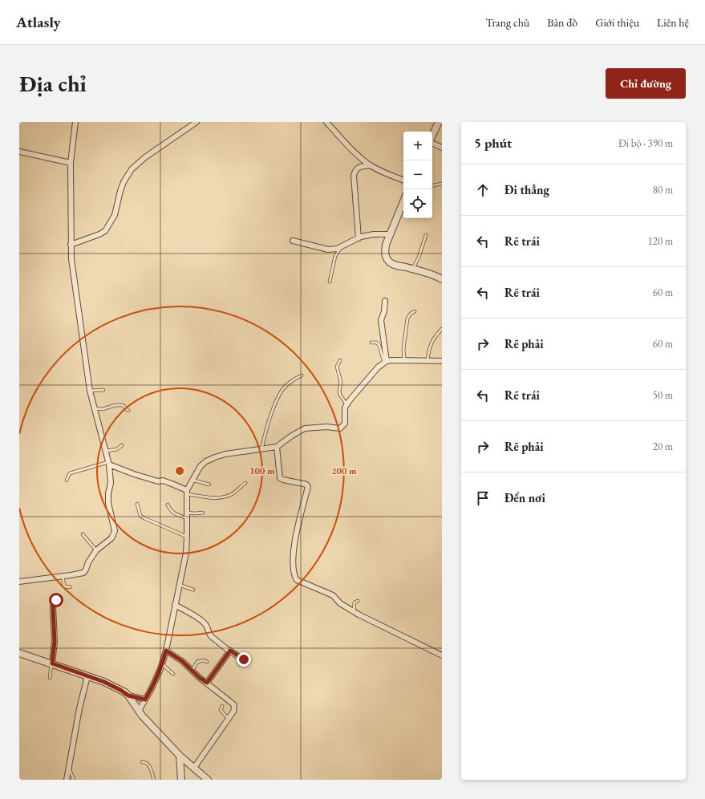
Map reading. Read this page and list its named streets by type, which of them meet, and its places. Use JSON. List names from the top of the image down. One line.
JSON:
{"page":{"header":"Atlasly","nav":["Trang chủ","Bản đồ","Giới thiệu","Liên hệ"],"buttons":"Chỉ đường","title":"Địa chỉ","heading":["5 phút","Đi bộ · 390 m"],"map_buttons":["+","−"],"list":[["Đi thẳng","80 m"],["Rẽ trái","120 m"],["Rẽ trái","60 m"],["Rẽ phải","60 m"],["Rẽ trái","50 m"],["Rẽ phải","20 m"],"Đến nơi"]},"rings":["100 m","200 m"]}
